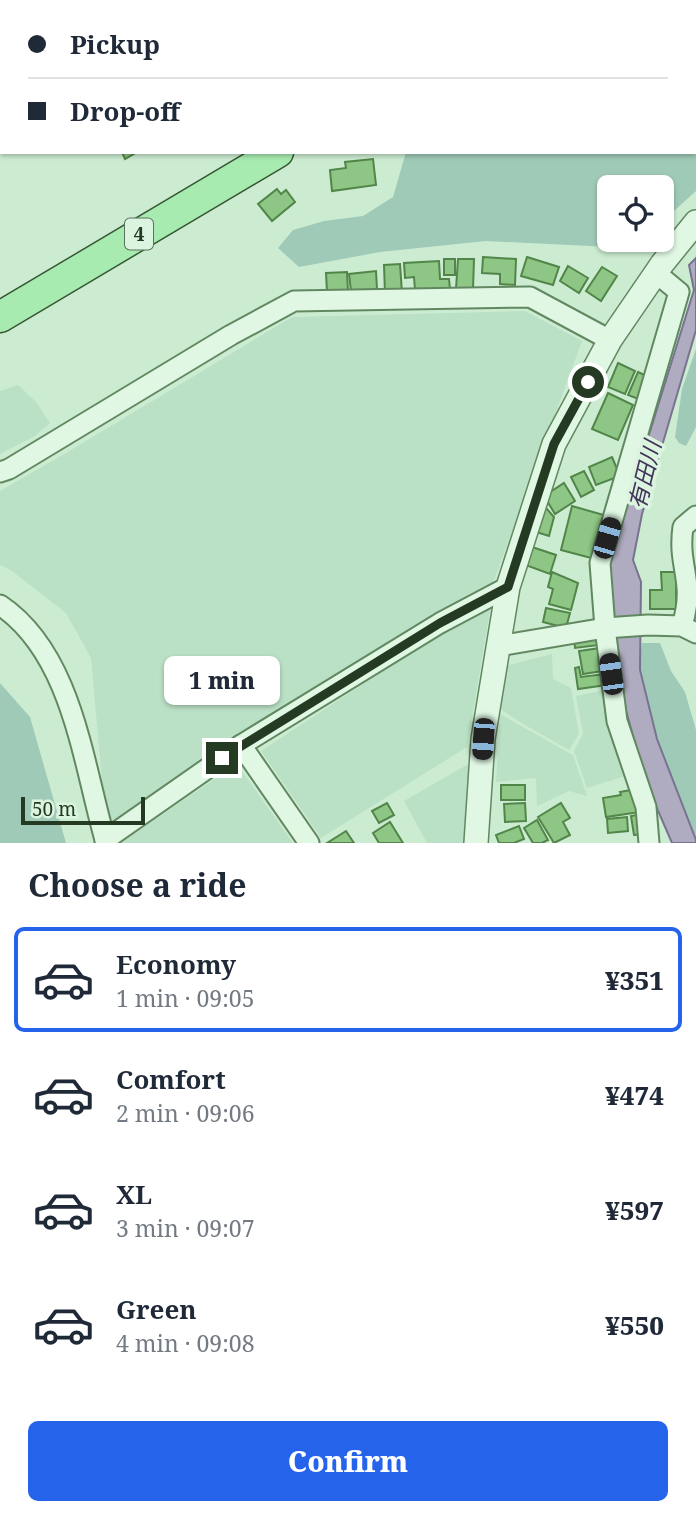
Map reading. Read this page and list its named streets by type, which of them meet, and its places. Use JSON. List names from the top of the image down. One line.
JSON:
{"streets":{"main road":["4"]},"water":["有田川"],"scale_bar":"50 m","page":{"banner":["Pickup","Drop-off"],"bubble":"1 min","scale":"50 m","heading":"Choose a ride","list":[{"name":"Economy","note":"1 min · 09:05","value":"¥351"},{"name":"Comfort","note":"2 min · 09:06","value":"¥474"},{"name":"XL","note":"3 min · 09:07","value":"¥597"},{"name":"Green","note":"4 min · 09:08","value":"¥550"}],"buttons":"Confirm"}}
